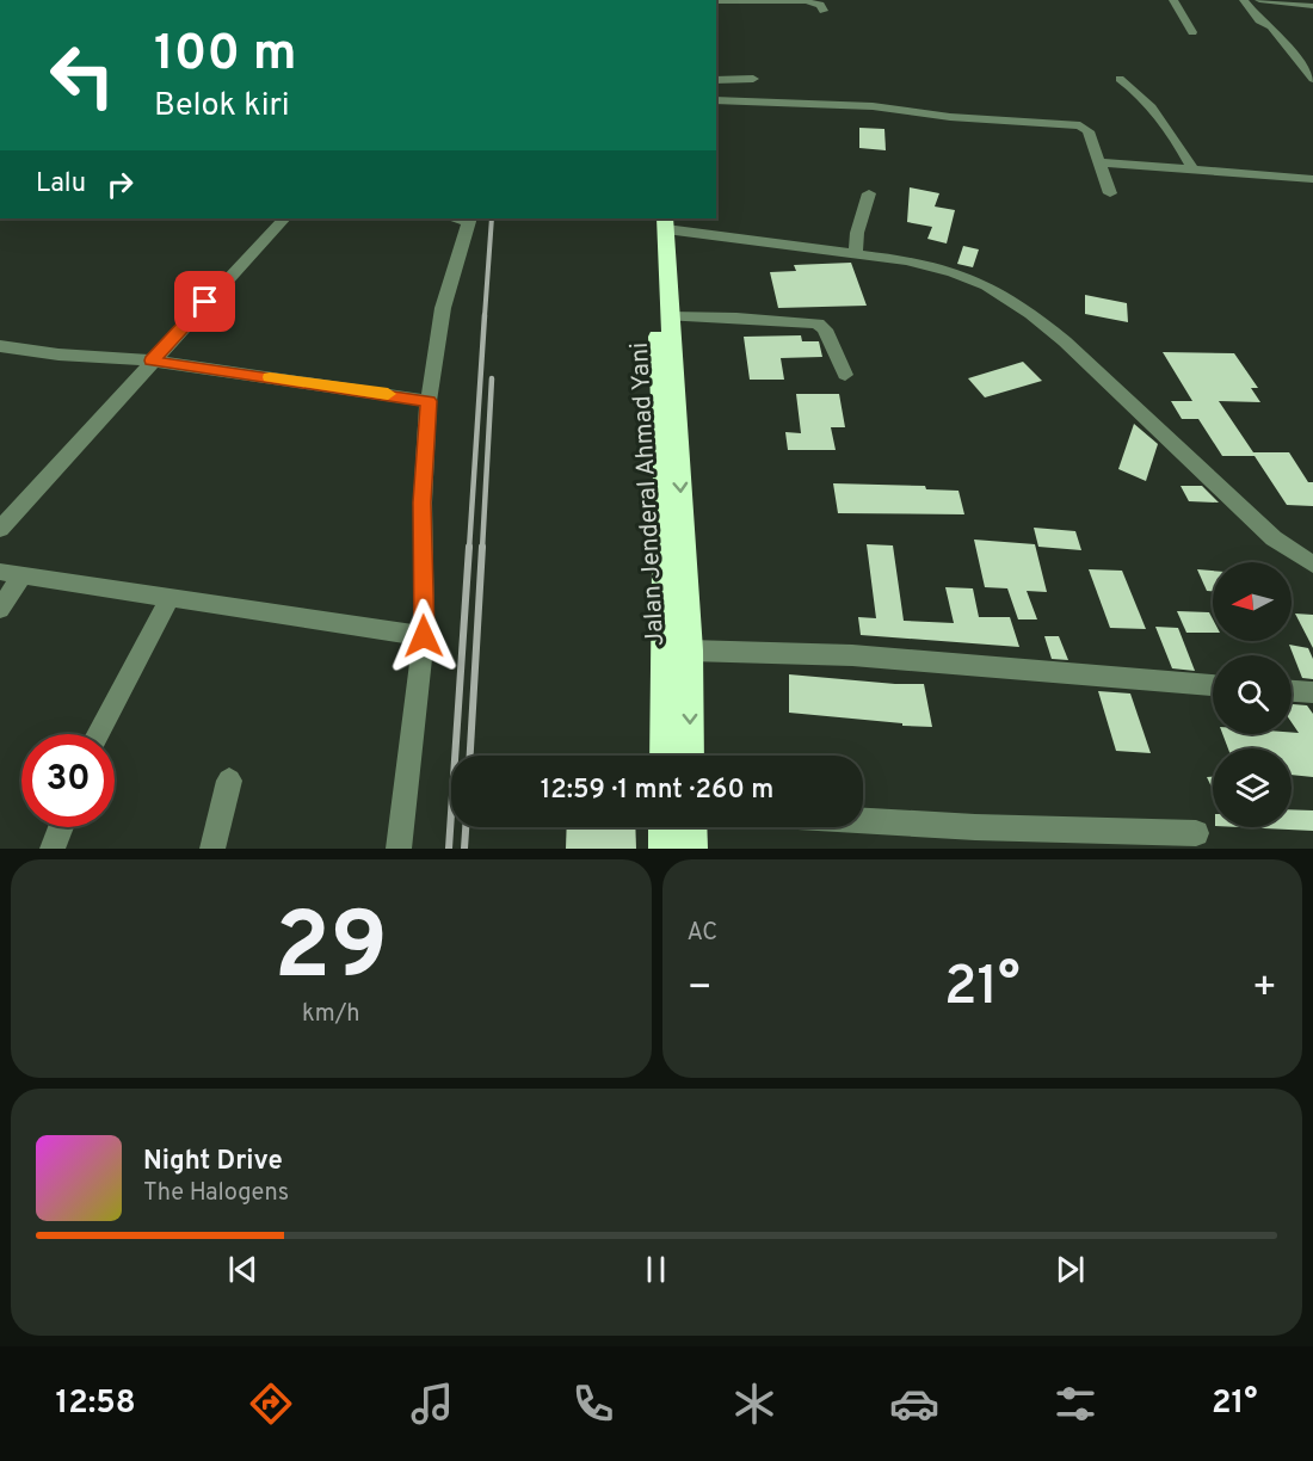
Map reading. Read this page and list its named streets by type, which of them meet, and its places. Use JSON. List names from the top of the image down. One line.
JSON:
{"streets":{"highway":["Jalan Jenderal Ahmad Yani"]},"north":"left","page":{"turn":["100 m","Belok kiri"],"then":"Lalu","limit":"30","trip":"12:59 · 1 mnt · 260 m","tile":[["29","km/h"],"AC"],"heat":["−","21°","+"],"song":["Night Drive","The Halogens"],"tabs":["12:58","21°"]}}
